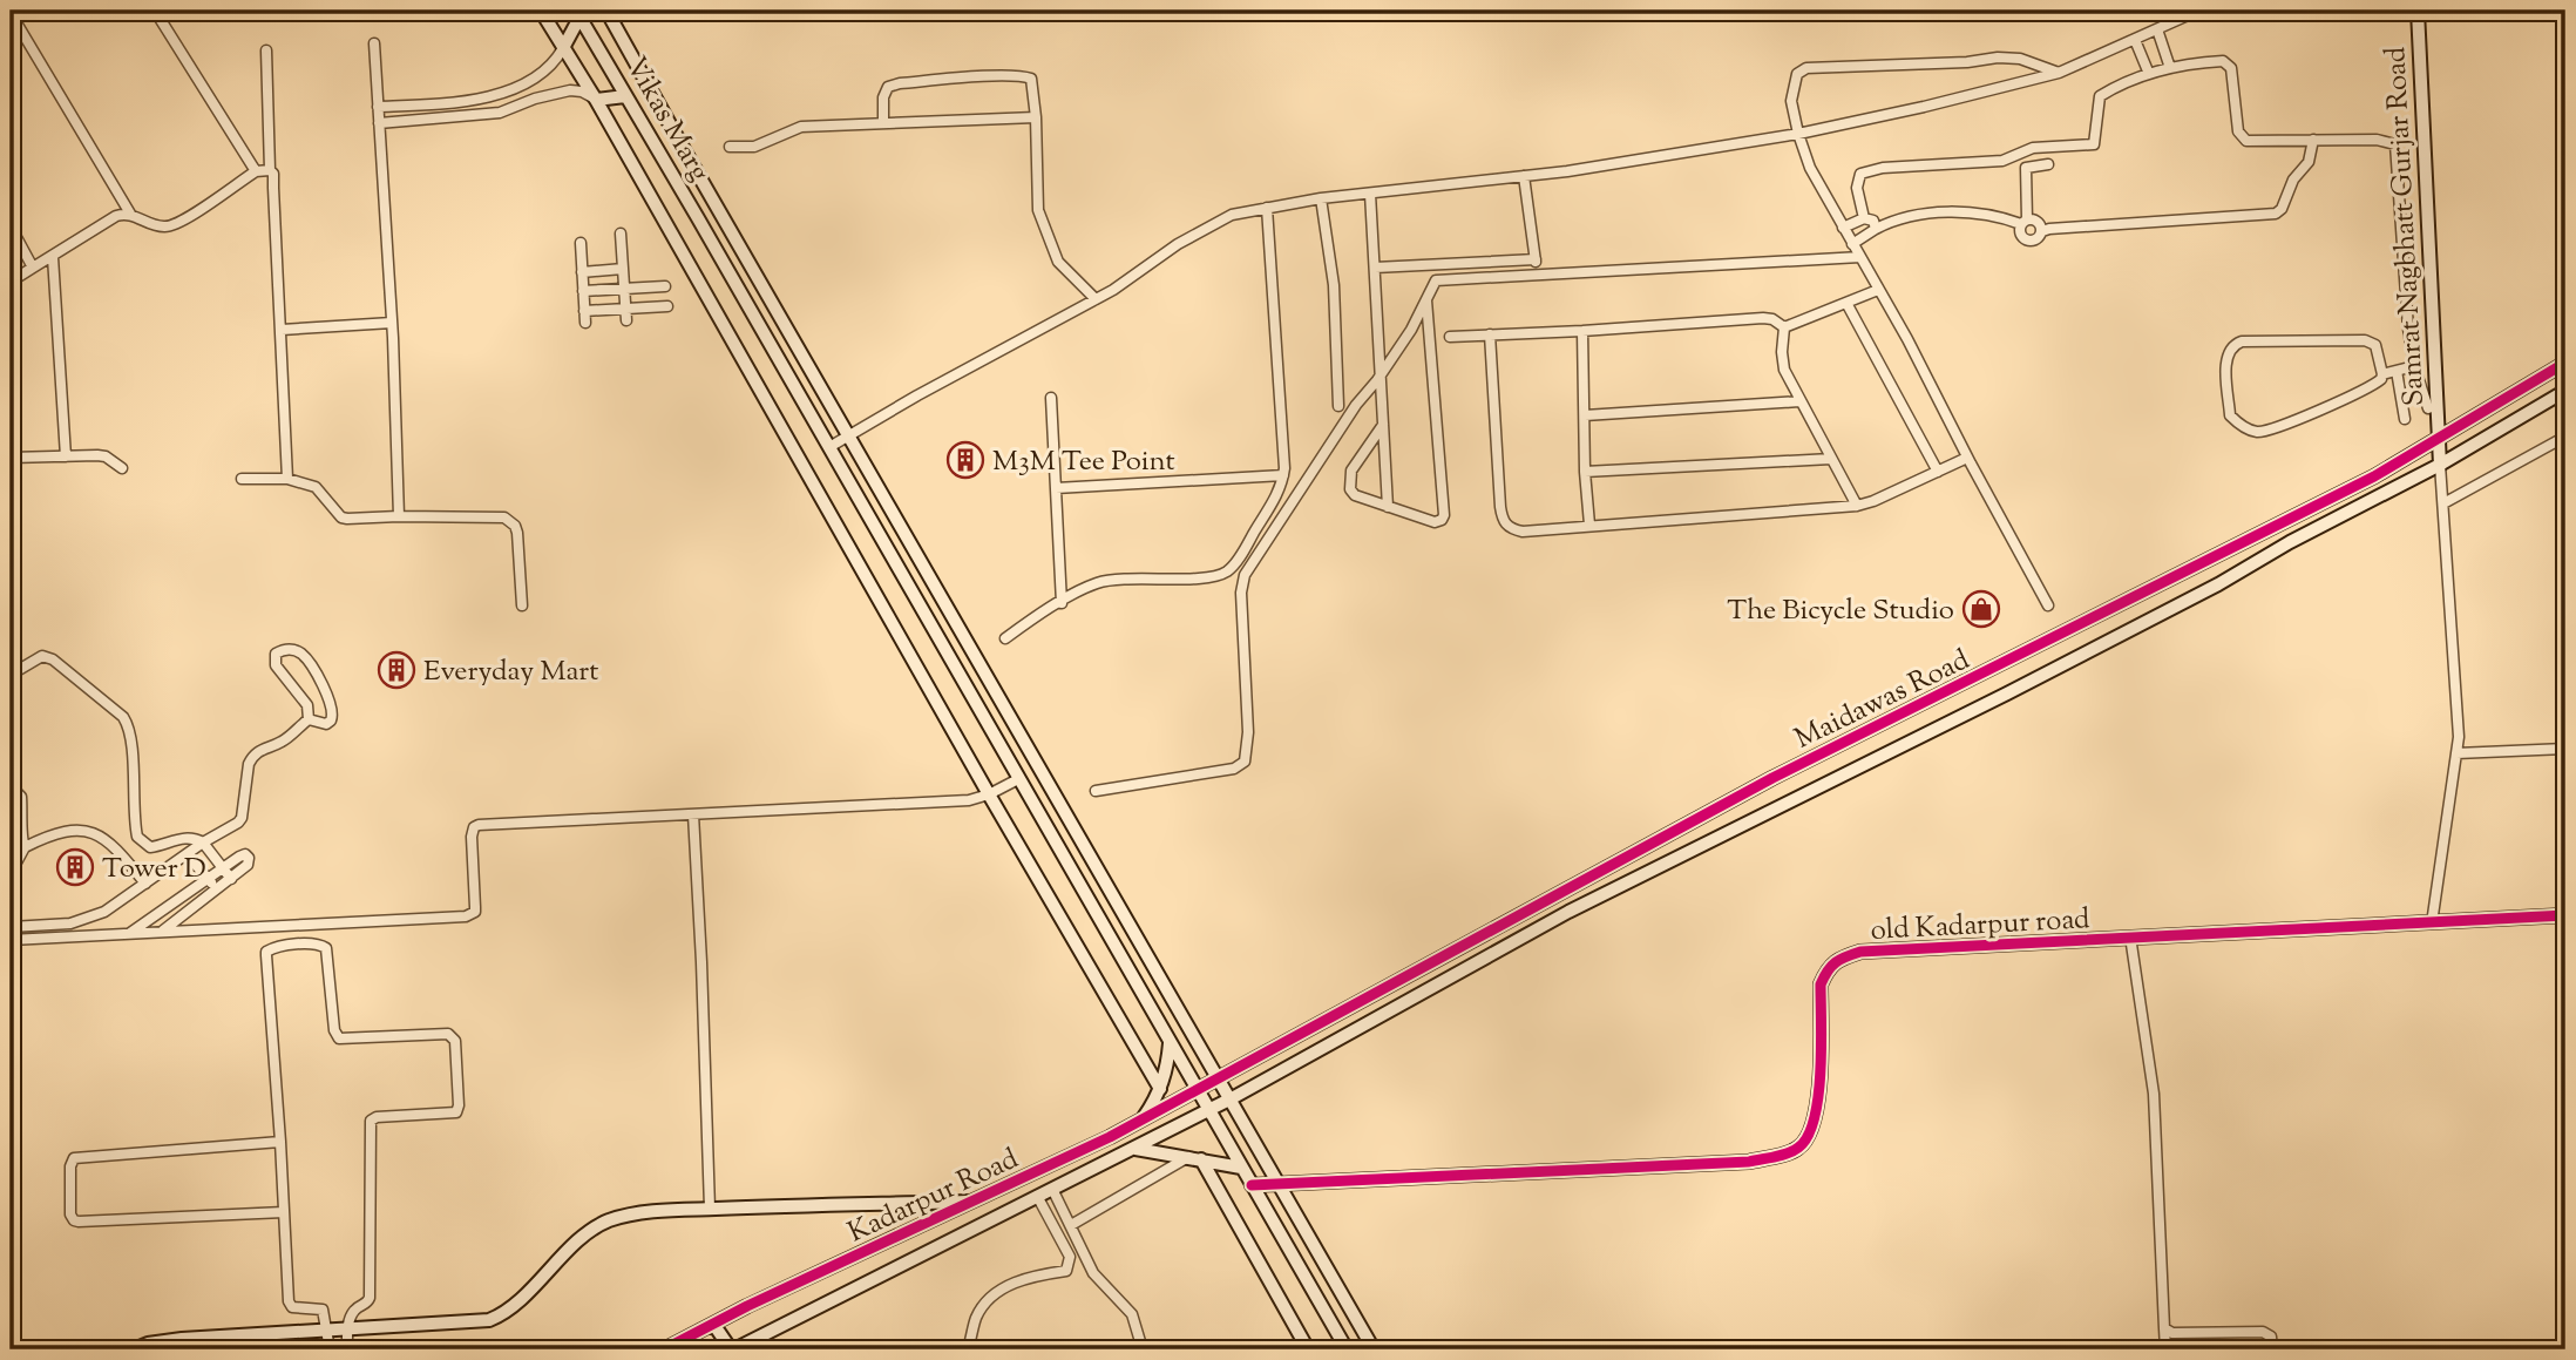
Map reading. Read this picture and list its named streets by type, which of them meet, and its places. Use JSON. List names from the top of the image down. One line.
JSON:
{"streets":{"street":["Vikas Marg","Samrat Nagbhatt Gurjar Road","Maidawas Road","old Kadarpur road","Kadarpur Road"]},"crossings":[["Vikas Marg","old Kadarpur road"],["Vikas Marg","Kadarpur Road"],["Samrat Nagbhatt Gurjar Road","Maidawas Road"],["Maidawas Road","Kadarpur Road"]],"places":{"building":["M3M Tee Point","Everyday Mart","Tower D"],"shop":["The Bicycle Studio"]}}
